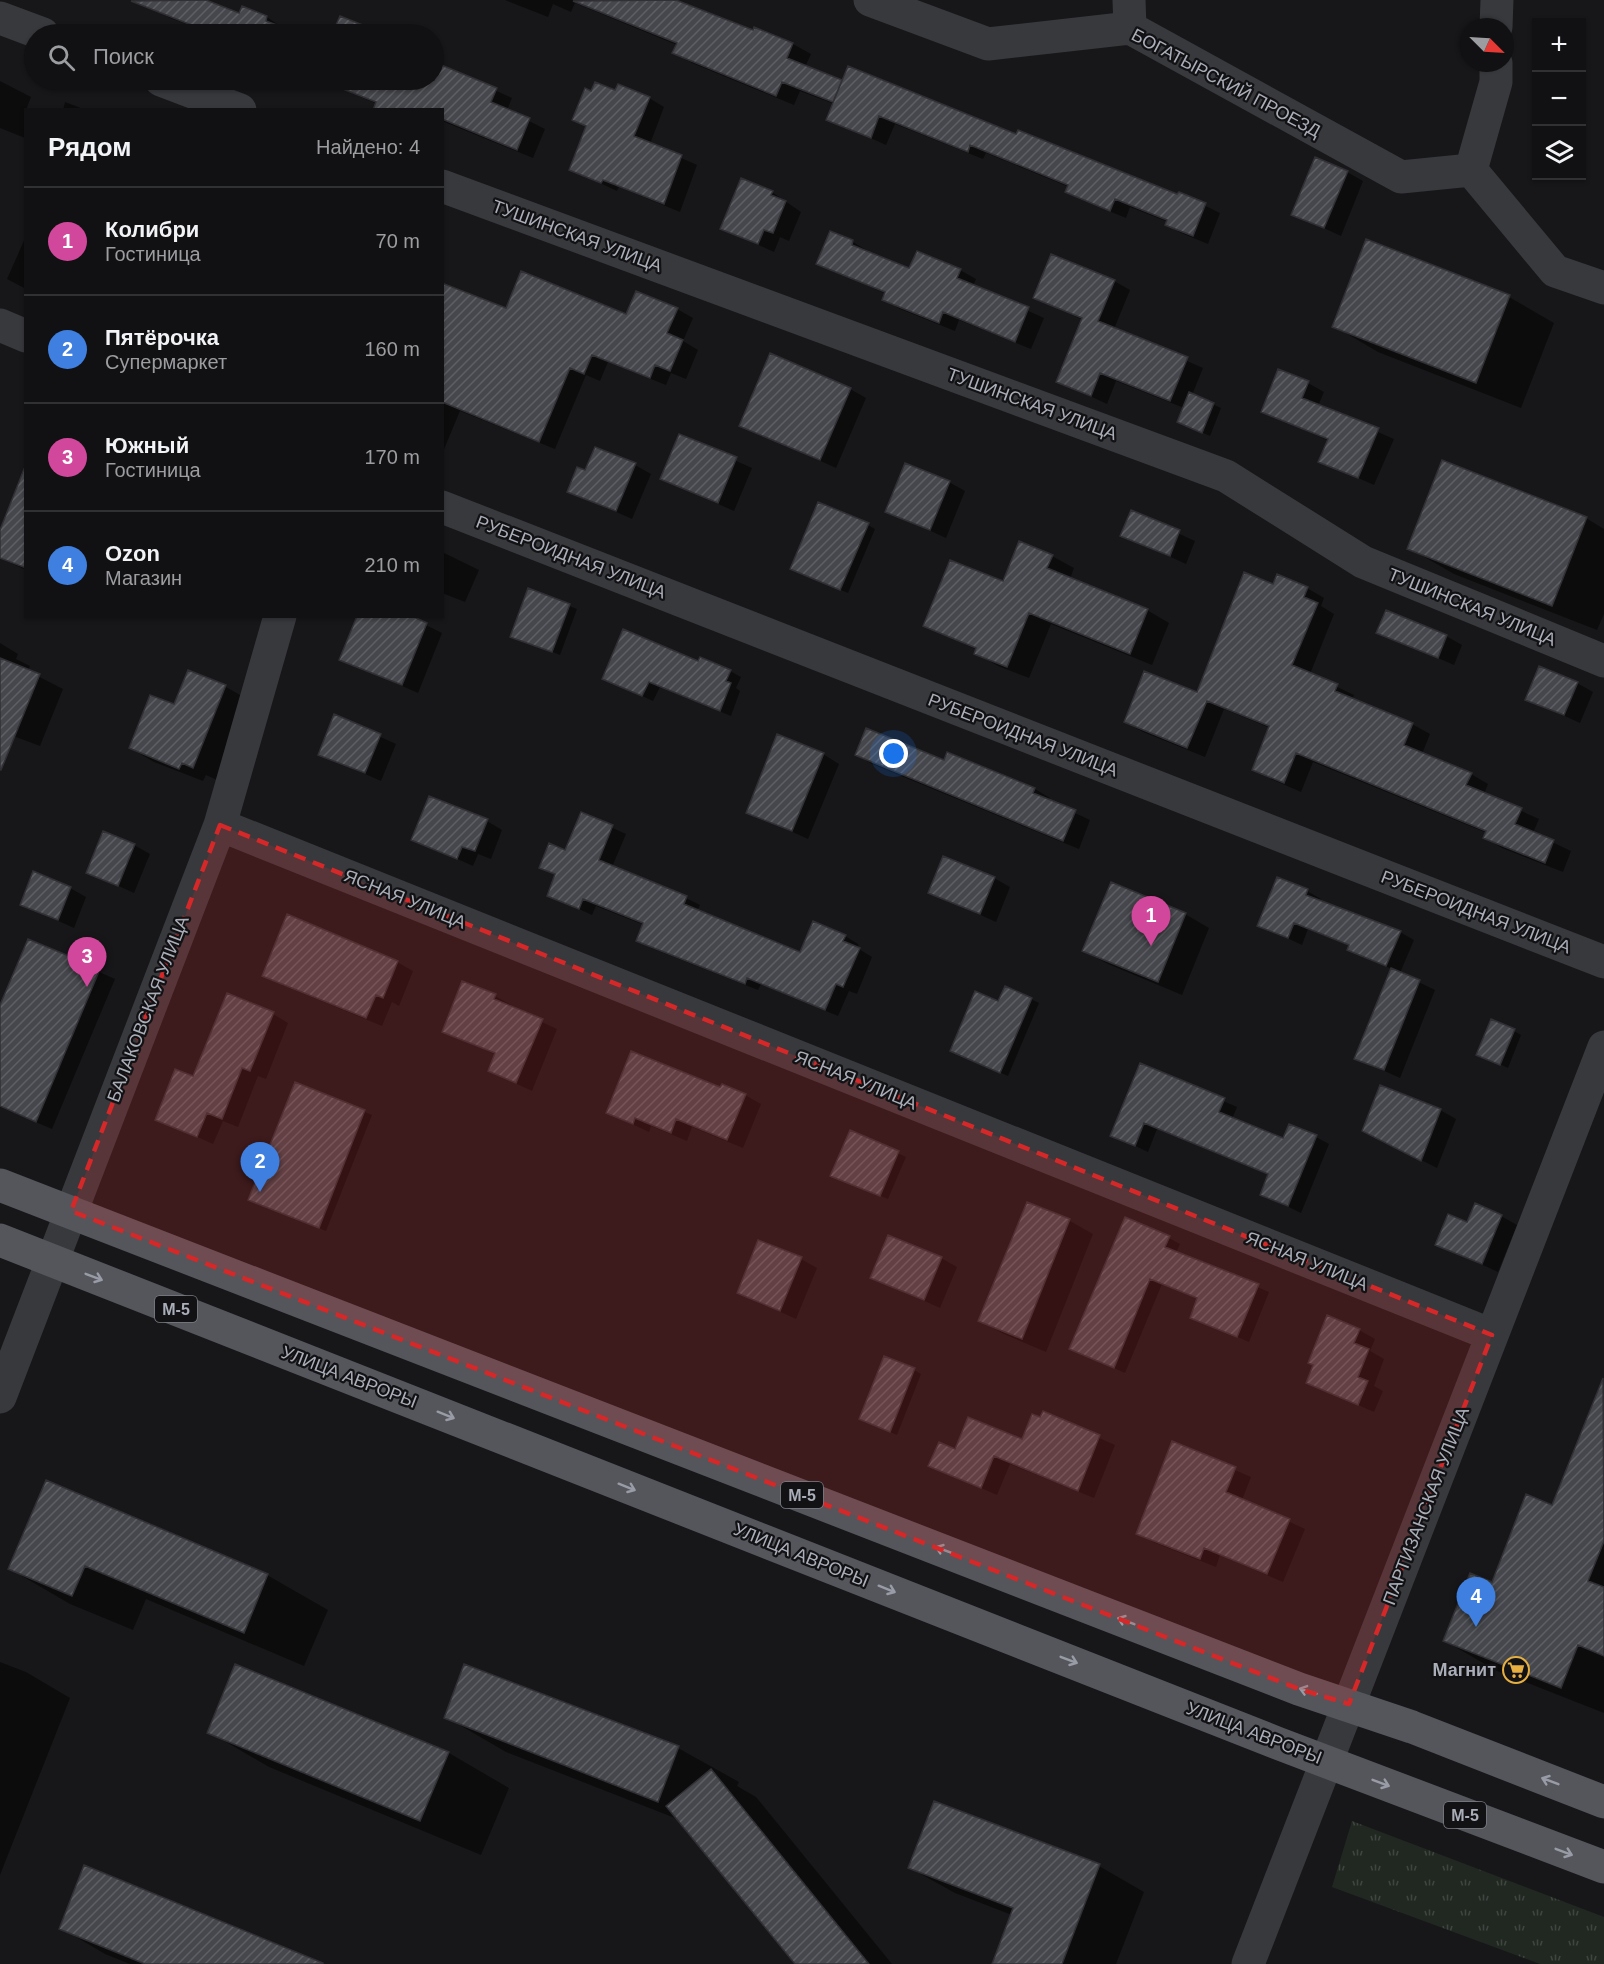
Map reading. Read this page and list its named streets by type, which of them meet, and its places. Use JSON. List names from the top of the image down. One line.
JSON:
{"streets":{"main road":["М-5","УЛИЦА АВРОРЫ"],"street":["БОГАТЫРСКИЙ ПРОЕЗД","ТУШИНСКАЯ УЛИЦА","РУБЕРОИДНАЯ УЛИЦА","ЯСНАЯ УЛИЦА","БАЛАКОВСКАЯ УЛИЦА","ПАРТИЗАНСКАЯ УЛИЦА"]},"crossings":[["ЯСНАЯ УЛИЦА","БАЛАКОВСКАЯ УЛИЦА"],["ЯСНАЯ УЛИЦА","ПАРТИЗАНСКАЯ УЛИЦА"],["БАЛАКОВСКАЯ УЛИЦА","М-5"],["БАЛАКОВСКАЯ УЛИЦА","УЛИЦА АВРОРЫ"],["М-5","ПАРТИЗАНСКАЯ УЛИЦА"],["УЛИЦА АВРОРЫ","ПАРТИЗАНСКАЯ УЛИЦА"]],"places":{"supermarket":["Магнит"]},"north":"bottom right","page":{"map_buttons":["+","−"],"search":"Поиск","heading":["Рядом","Найдено: 4"],"list":[{"mark":"1","name":"Колибри","note":"Гостиница","value":"70 m"},{"mark":"2","name":"Пятёрочка","note":"Супермаркет","value":"160 m"},{"mark":"3","name":"Южный","note":"Гостиница","value":"170 m"},{"mark":"4","name":"Ozon","note":"Магазин","value":"210 m"}],"pins":["1","3","2","4"]}}
